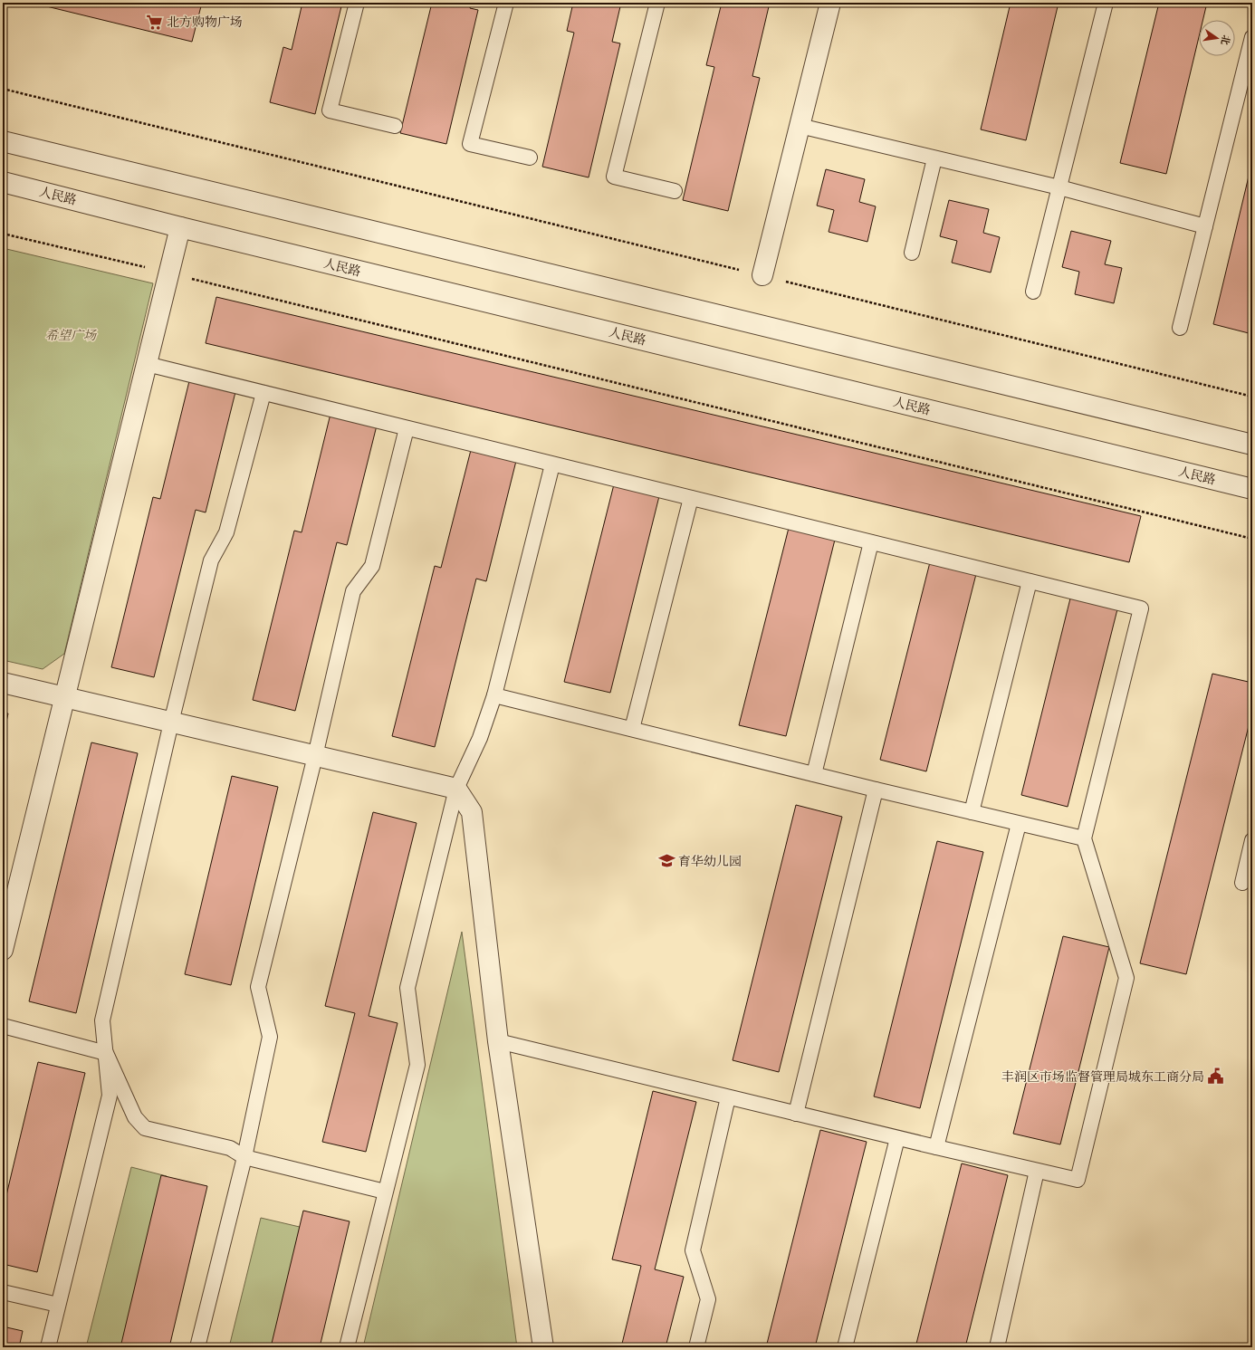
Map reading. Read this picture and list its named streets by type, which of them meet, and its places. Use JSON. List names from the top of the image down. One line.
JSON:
{"streets":{"street":["人民路"]},"parks":["希望广场"],"places":{"supermarket":["北方购物广场"],"school or university":["育华幼儿园"],"public building":["丰润区市场监督管理局城东工商分局"]},"north":"right"}
